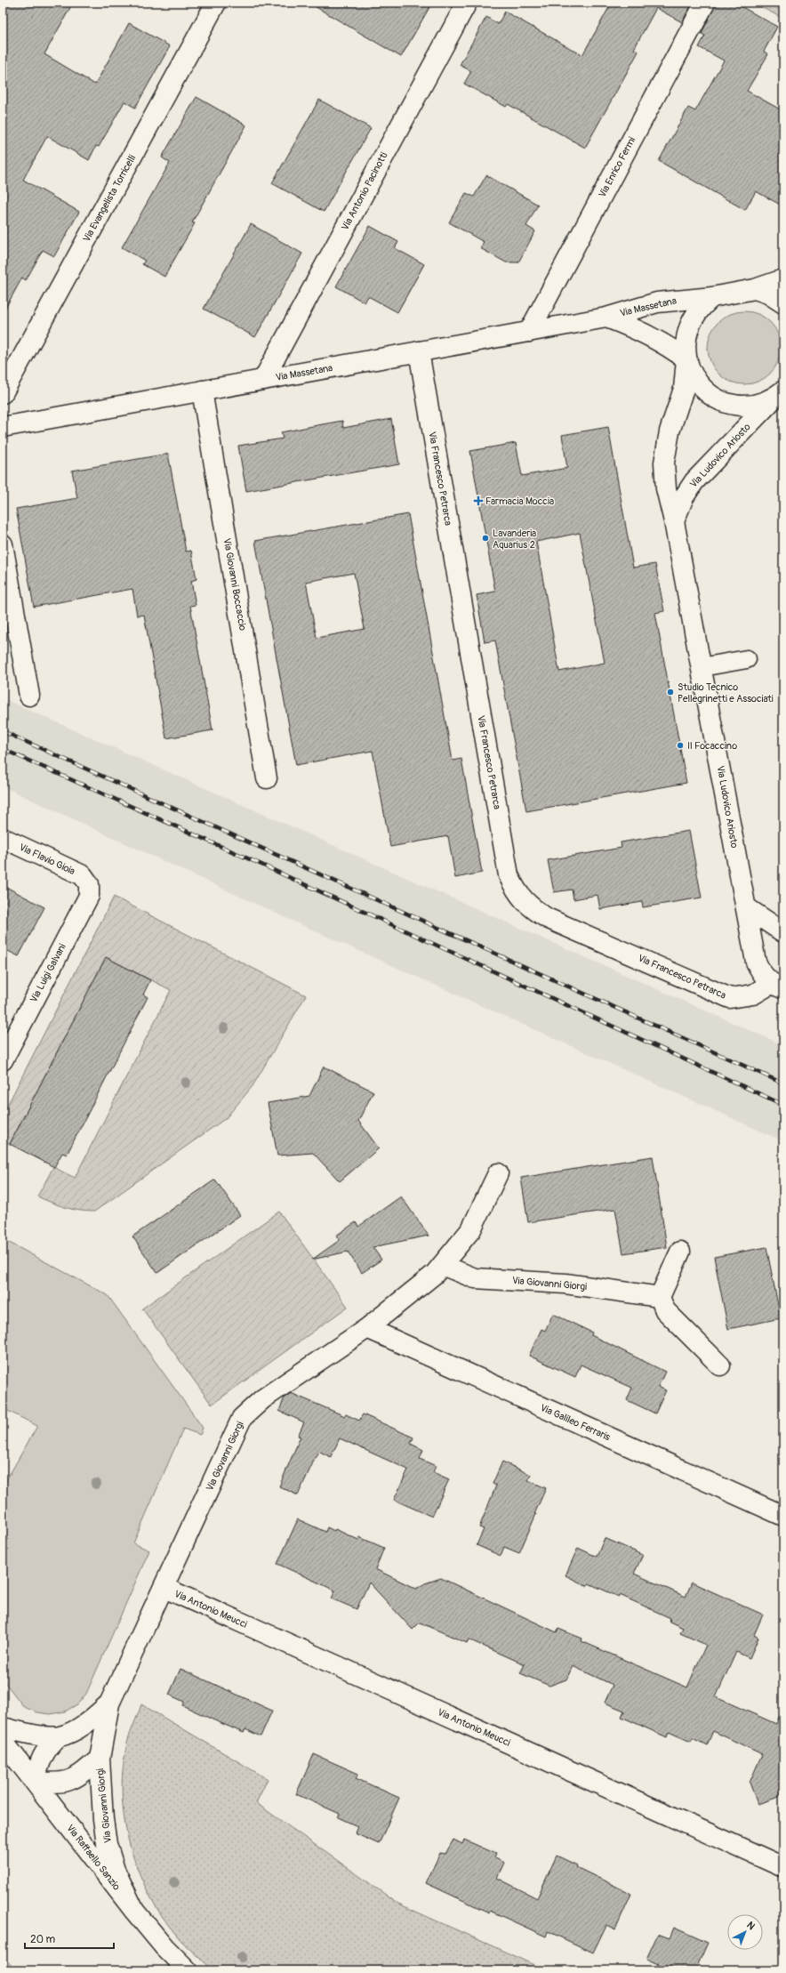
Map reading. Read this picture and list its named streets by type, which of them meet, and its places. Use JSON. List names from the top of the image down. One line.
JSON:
{"streets":{"street":["Via Enrico Fermi","Via Antonio Pacinotti","Via Evangelista Torricelli","Via Massetana","Via Ludovico Ariosto","Via Francesco Petrarca","Via Giovanni Boccaccio","Via Flavio Gioia","Via Luigi Galvani","Via Giovanni Giorgi","Via Galileo Ferraris","Via Antonio Meucci","Via Raffaello Sanzio"]},"crossings":[["Via Enrico Fermi","Via Massetana"],["Via Antonio Pacinotti","Via Massetana"],["Via Massetana","Via Ludovico Ariosto"],["Via Massetana","Via Francesco Petrarca"],["Via Massetana","Via Giovanni Boccaccio"],["Via Ludovico Ariosto","Via Francesco Petrarca"],["Via Flavio Gioia","Via Luigi Galvani"],["Via Giovanni Giorgi","Via Galileo Ferraris"],["Via Giovanni Giorgi","Via Antonio Meucci"],["Via Giovanni Giorgi","Via Raffaello Sanzio"]],"places":{"health":["Farmacia Moccia"],"other":["Lavanderia Aquarius 2","Studio Tecnico Pellegrinetti e Associati","Il Focaccino"]},"scale_bar":"20 m","north":"top right"}
